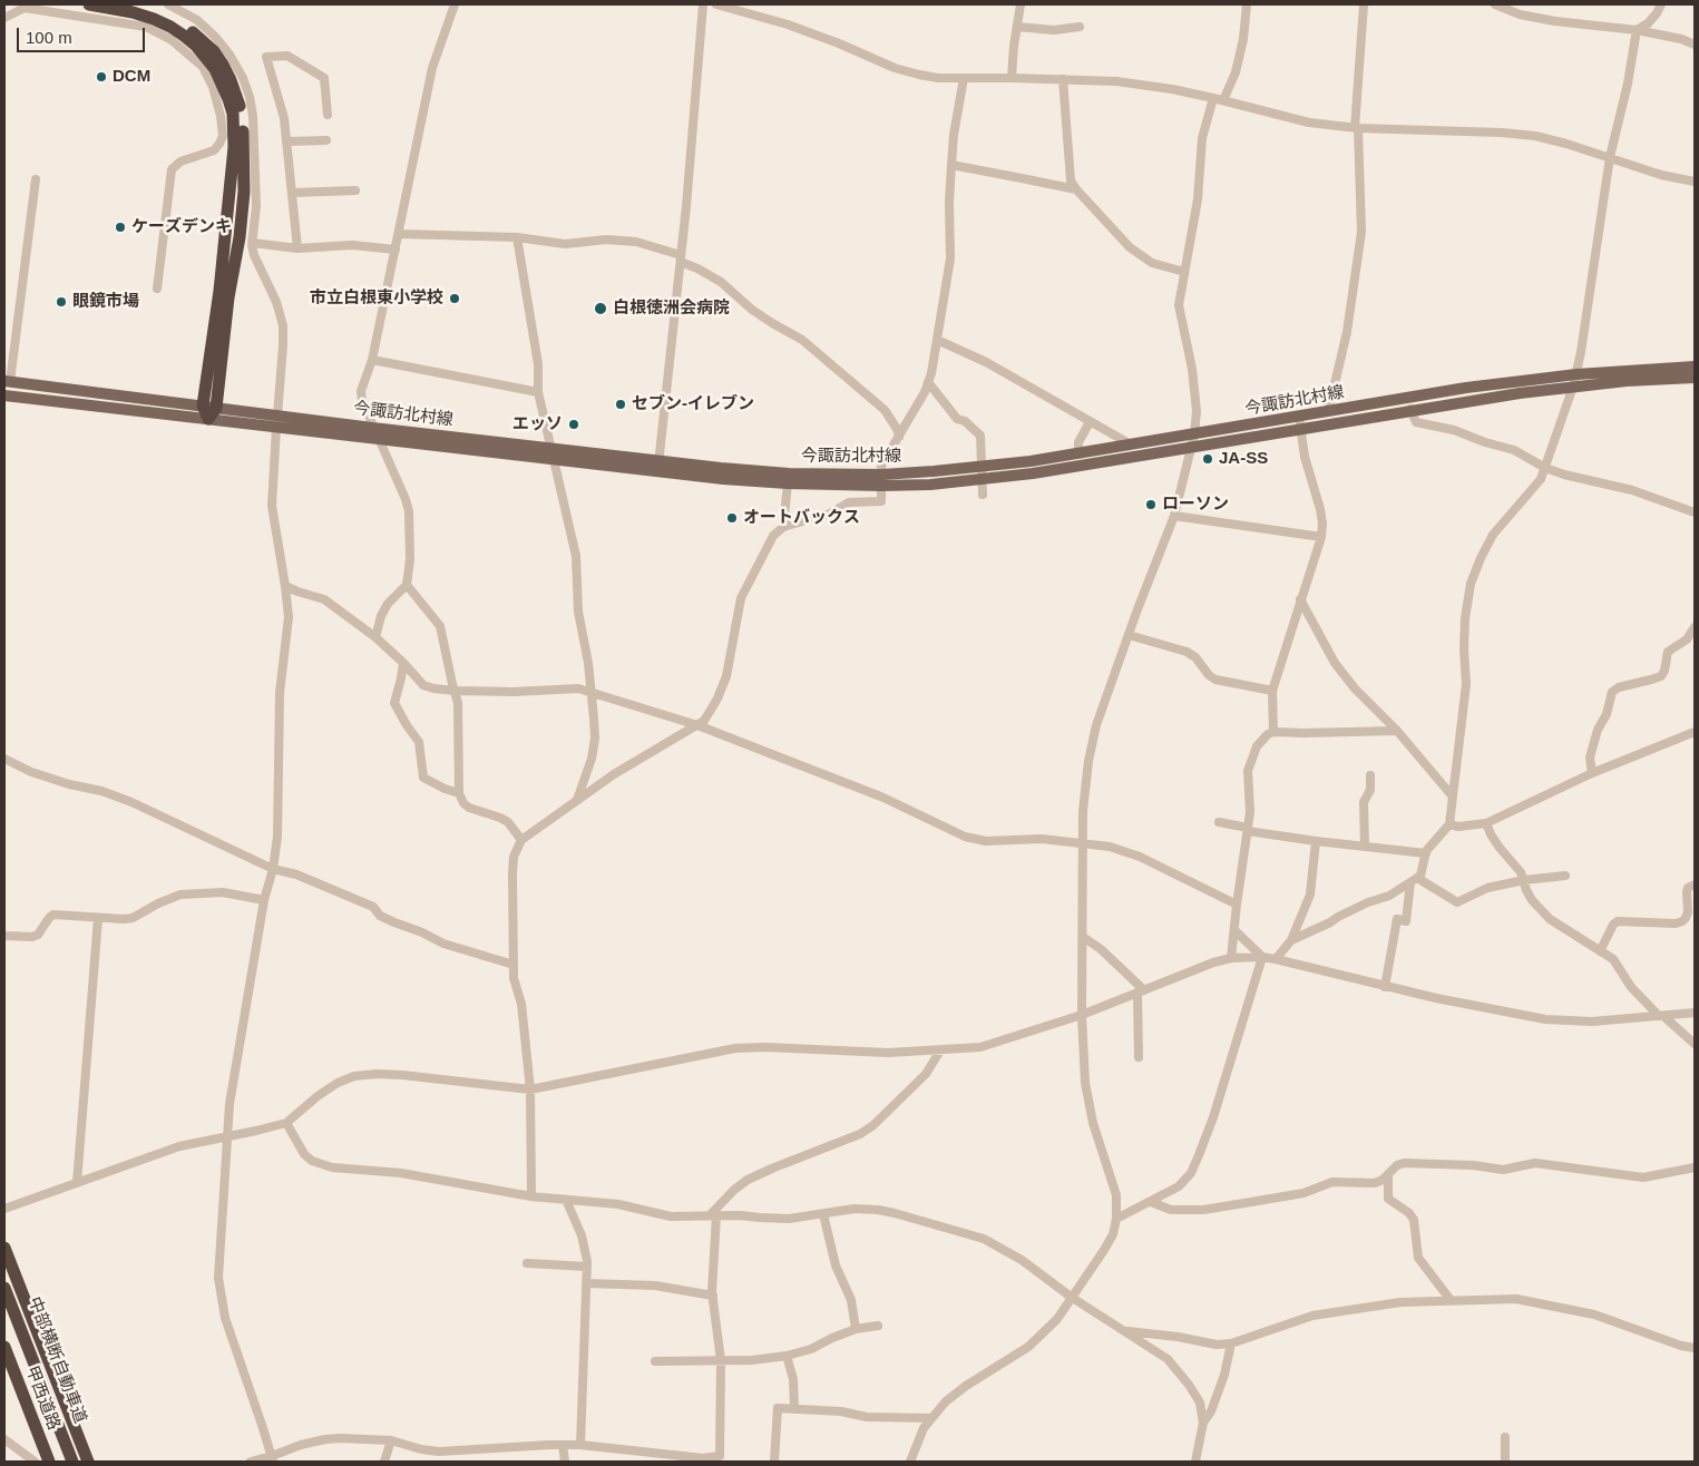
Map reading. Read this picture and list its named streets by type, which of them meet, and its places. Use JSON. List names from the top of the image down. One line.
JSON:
{"streets":{"highway":["中部横断自動車道","甲西道路"],"main road":["今諏訪北村線"]},"places":["DCM","ケーズデンキ","市立白根東小学校","眼鏡市場","白根徳洲会病院","セブン-イレブン","エッソ","JA-SS","ローソン","オートバックス"],"scale_bar":"100 m"}
